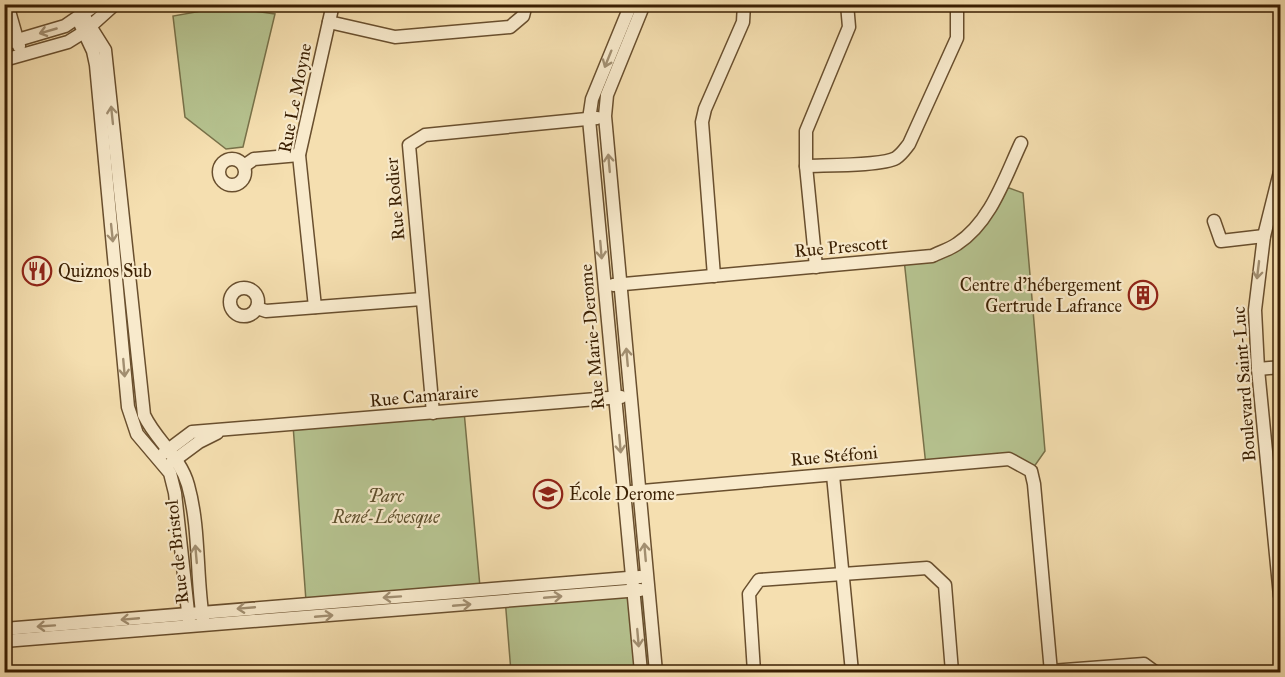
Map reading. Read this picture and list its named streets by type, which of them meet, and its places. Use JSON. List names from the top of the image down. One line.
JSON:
{"streets":{"street":["Rue Le Moyne","Rue Rodier","Rue Prescott","Rue Marie-Derome","Boulevard Saint-Luc","Rue Camaraire","Rue Stéfoni","Rue de Bristol"]},"crossings":[["Rue Rodier","Rue Marie-Derome"],["Rue Rodier","Rue Camaraire"],["Rue Prescott","Rue Marie-Derome"],["Rue Marie-Derome","Rue Camaraire"],["Rue Marie-Derome","Rue Stéfoni"],["Rue Camaraire","Rue de Bristol"]],"parks":["Parc René-Lévesque"],"places":{"restaurant":["Quiznos Sub"],"building":["Centre d'hébergement Gertrude Lafrance"],"school or university":["École Derome"]}}
